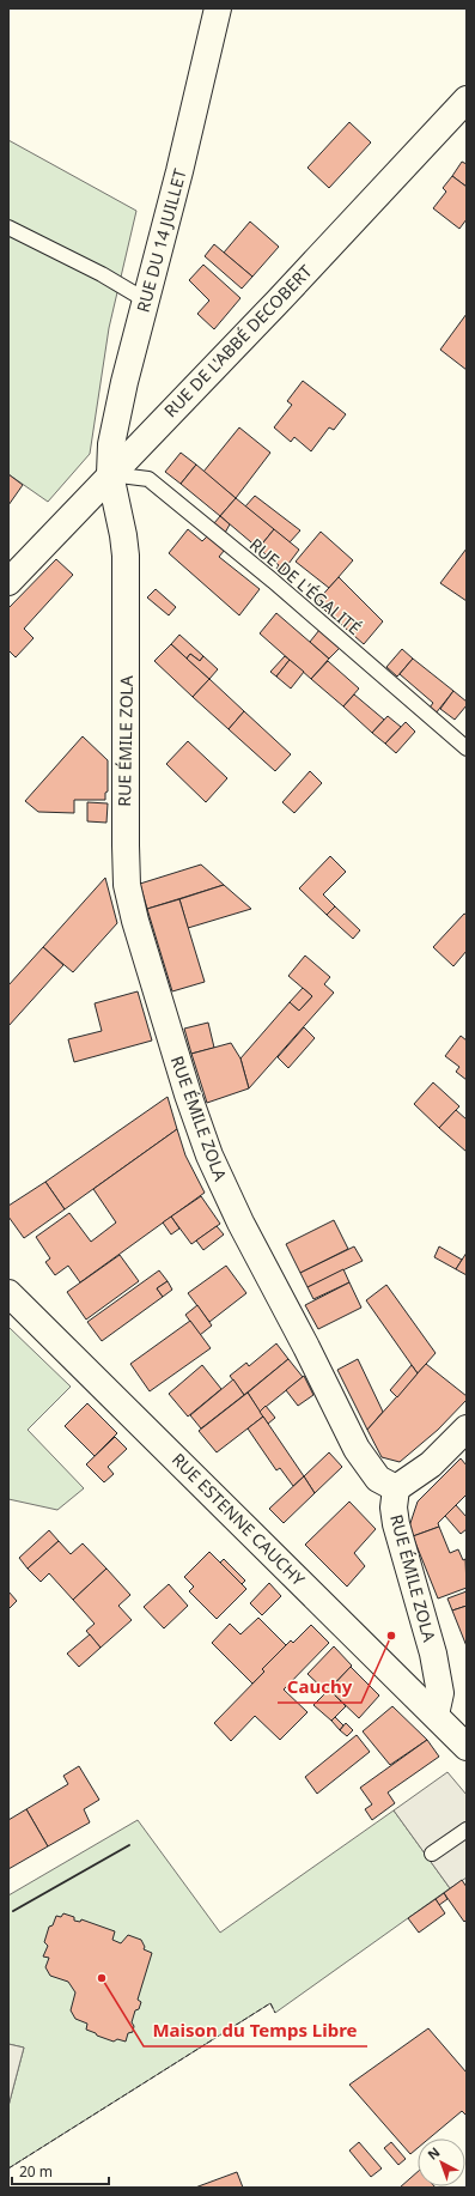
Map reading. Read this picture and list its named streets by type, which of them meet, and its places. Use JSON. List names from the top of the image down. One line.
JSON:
{"streets":{"street":["RUE DU 14 JUILLET","RUE DE L'ABBÉ DECOBERT","RUE ÉMILE ZOLA","RUE ESTENNE CAUCHY"],"lane":["RUE DE L'ÉGALITÉ"]},"crossings":[["RUE DU 14 JUILLET","RUE DE L'ABBÉ DECOBERT"],["RUE DU 14 JUILLET","RUE DE L'ÉGALITÉ"],["RUE DU 14 JUILLET","RUE ÉMILE ZOLA"],["RUE DE L'ABBÉ DECOBERT","RUE DE L'ÉGALITÉ"],["RUE DE L'ABBÉ DECOBERT","RUE ÉMILE ZOLA"],["RUE DE L'ÉGALITÉ","RUE ÉMILE ZOLA"],["RUE ÉMILE ZOLA","RUE ESTENNE CAUCHY"]],"places":["Cauchy","Maison du Temps Libre"],"scale_bar":"20 m","north":"top left"}
